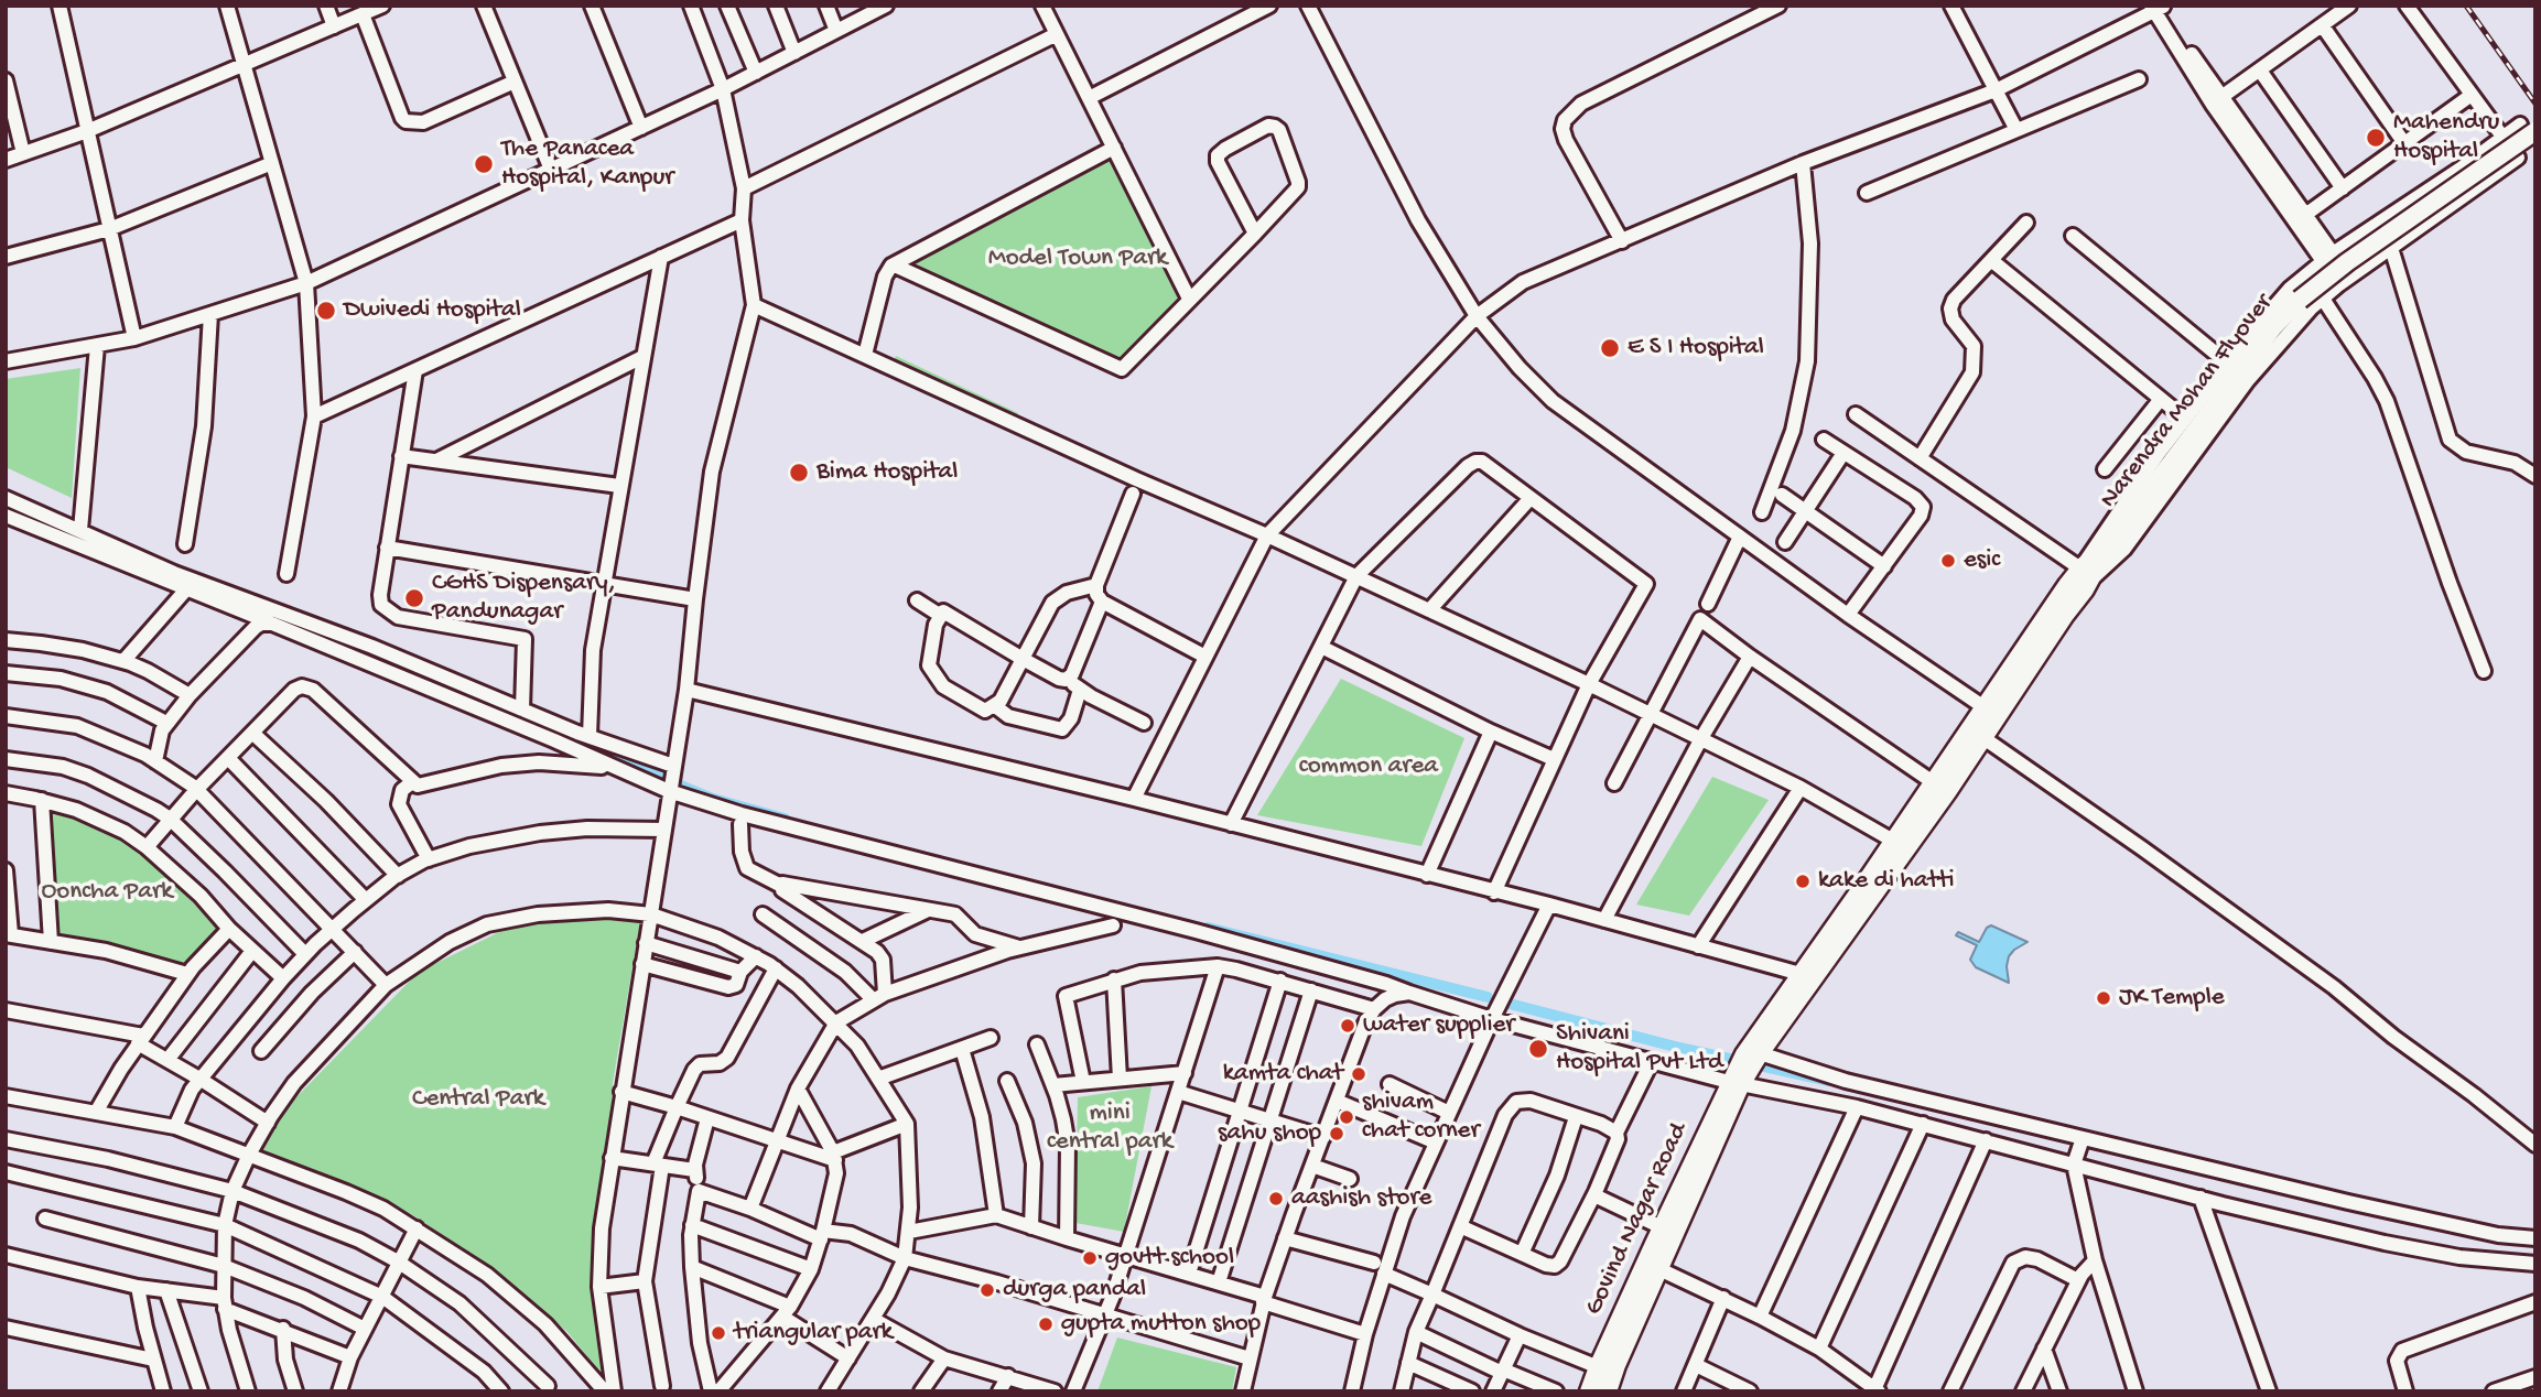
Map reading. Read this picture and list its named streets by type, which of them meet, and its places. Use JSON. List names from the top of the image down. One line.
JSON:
{"streets":{"main road":["Narendra Mohan Flyover","Govind Nagar Road"]},"parks":["Model Town Park","common area","Ooncha Park","Central Park","mini central park"],"places":["Mahendru Hospital","The Panacea Hospital, Kanpur","Dwivedi Hospital","E S I Hospital","Bima Hospital","esic","CGHS Dispensary, Pandunagar","kake di hatti","JK Temple","water supplier","Shivani Hospital Pvt Ltd","kamta chat","shivam chat corner","sahu shop","aashish store","govtt school","durga pandal","gupta mutton shop","triangular park"]}
